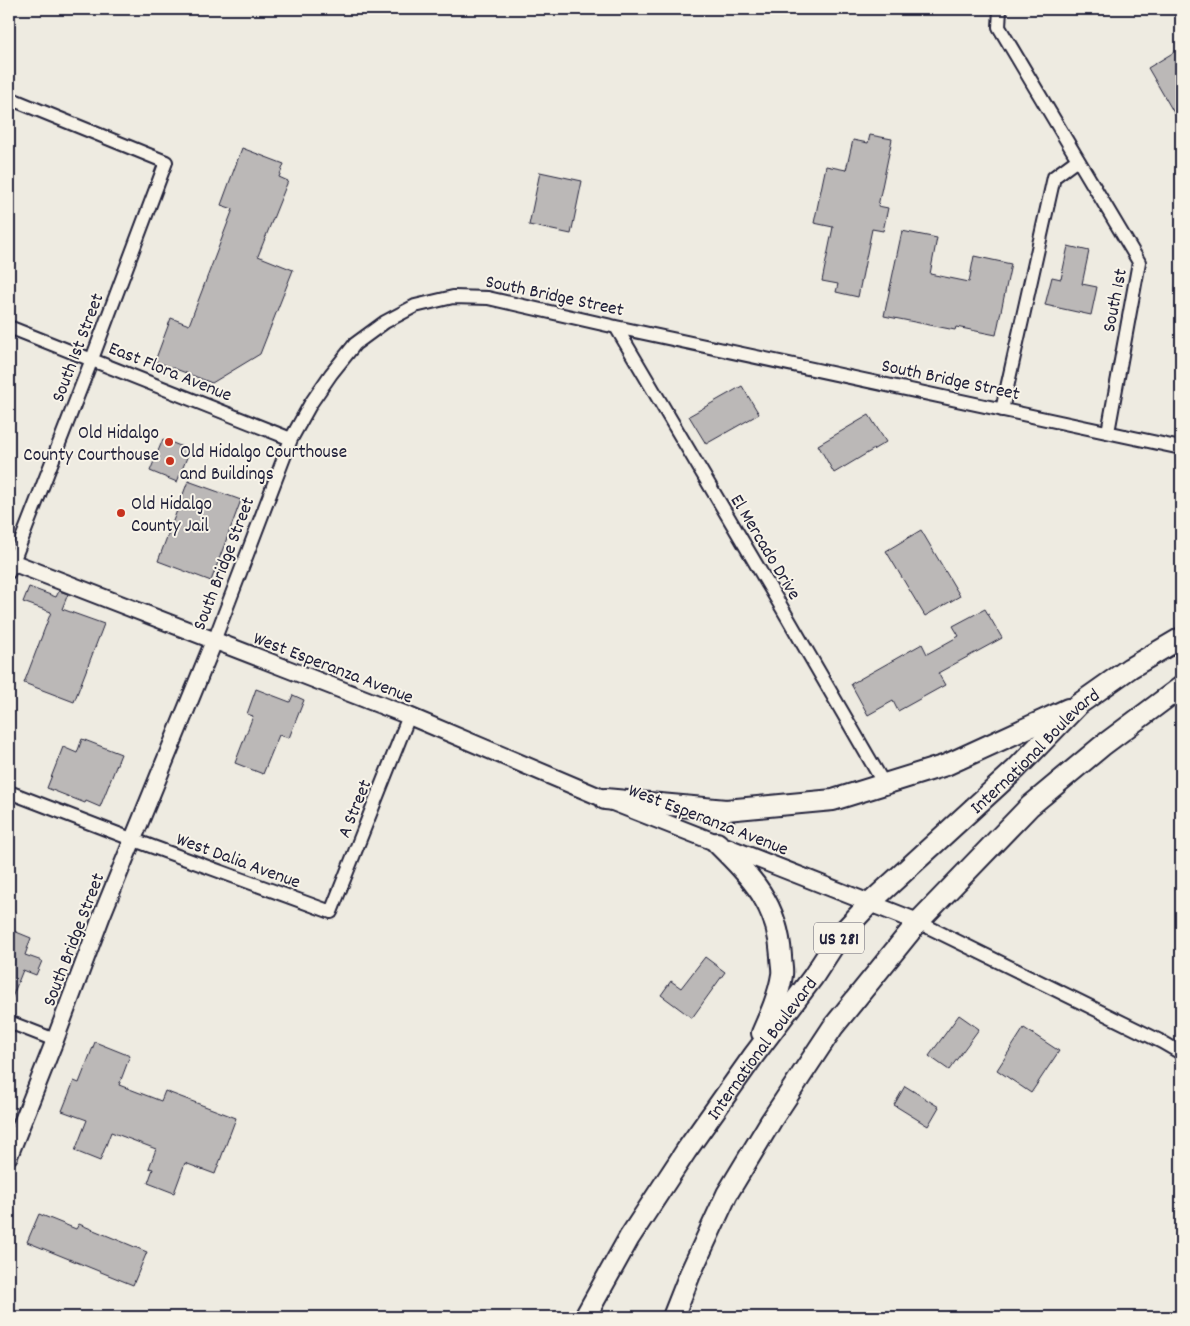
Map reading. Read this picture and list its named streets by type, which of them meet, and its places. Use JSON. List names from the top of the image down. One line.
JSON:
{"streets":{"main road":["International Boulevard","US 281"],"street":["South Bridge Street","South 1st","South 1st Street","East Flora Avenue","El Mercado Drive","West Esperanza Avenue","A Street","West Dalia Avenue"]},"crossings":[["South Bridge Street","South 1st"],["South Bridge Street","East Flora Avenue"],["South Bridge Street","El Mercado Drive"],["South Bridge Street","West Esperanza Avenue"],["South Bridge Street","West Dalia Avenue"],["South 1st Street","East Flora Avenue"],["South 1st Street","West Esperanza Avenue"],["West Esperanza Avenue","International Boulevard"],["West Esperanza Avenue","A Street"],["A Street","West Dalia Avenue"]],"places":["Old Hidalgo County Courthouse","Old Hidalgo Courthouse and Buildings","Old Hidalgo County Jail"]}
